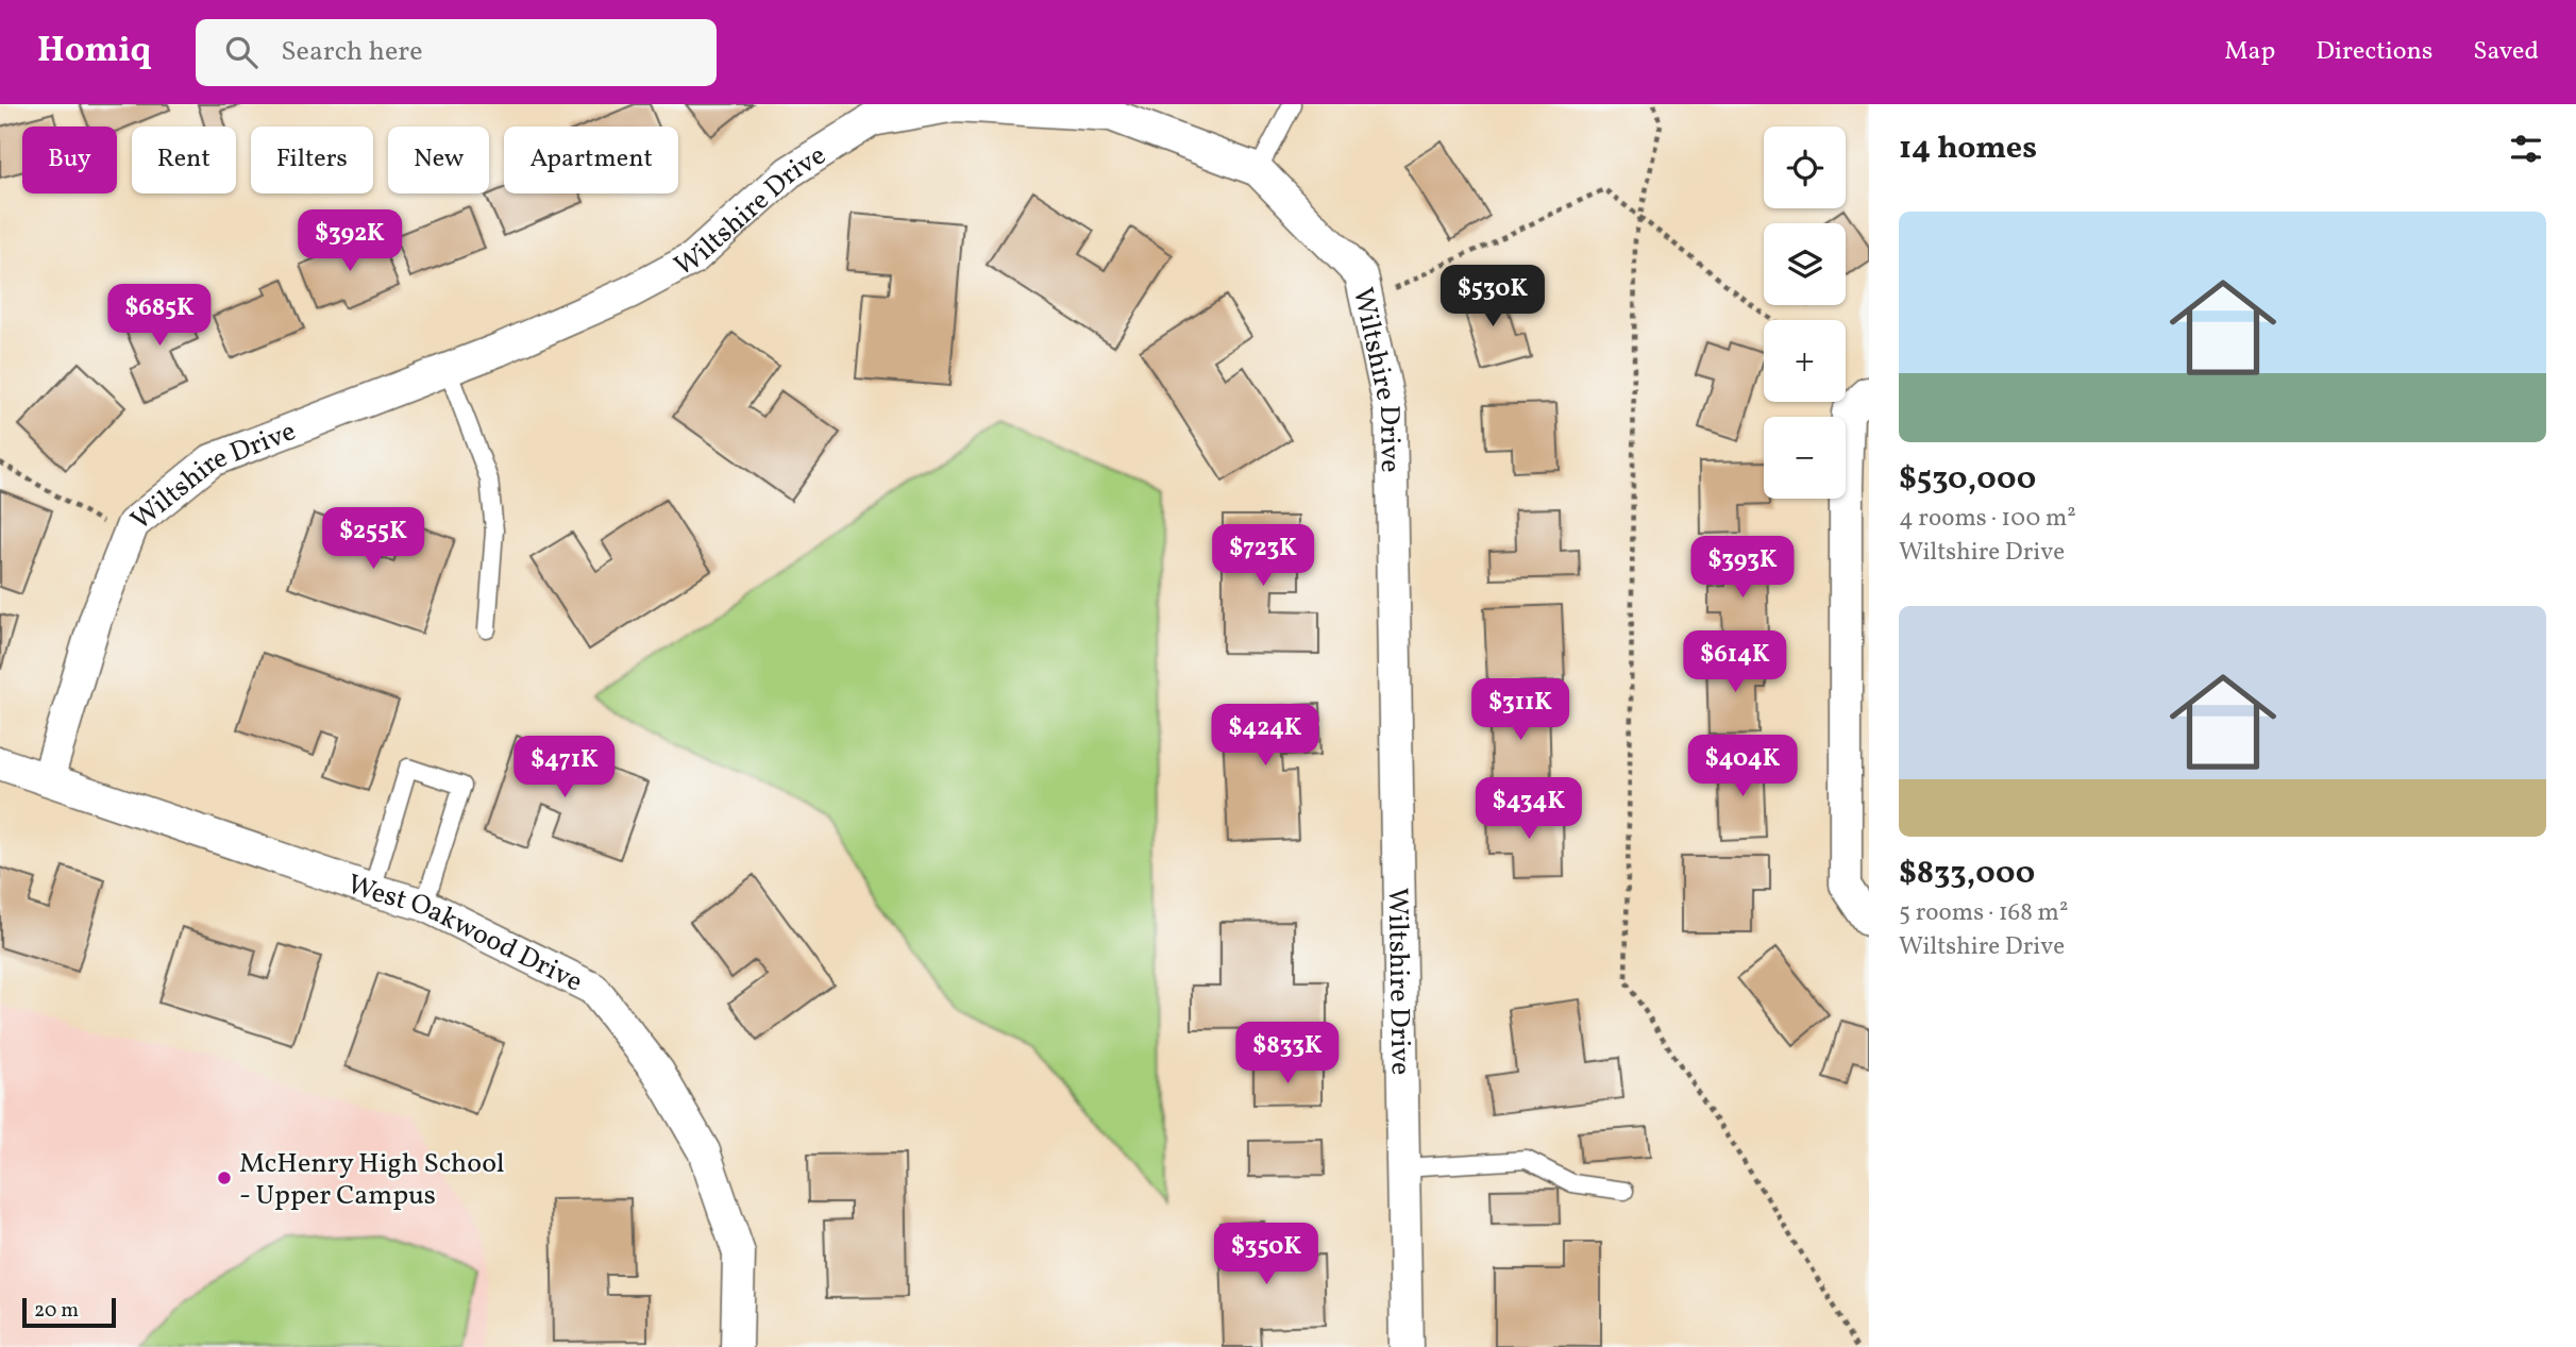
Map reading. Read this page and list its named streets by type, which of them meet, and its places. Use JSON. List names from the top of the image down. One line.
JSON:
{"streets":{"street":["Wiltshire Drive","West Oakwood Drive"]},"crossings":[["Wiltshire Drive","West Oakwood Drive"]],"places":["McHenry High School - Upper Campus"],"scale_bar":"20 m","page":{"header":"Homiq","search":"Search here","nav":["Map","Directions","Saved"],"heading":"14 homes","map_buttons":["+","−"],"chip":["Buy","Rent","Filters","New","Apartment"],"list":[{"name":"$530,000","note":"4 rooms · 100 m² · Wiltshire Drive"},{"name":"$833,000","note":"5 rooms · 168 m² · Wiltshire Drive"}],"price":["$392K","$530K","$685K","$255K","$723K","$393K","$614K","$311K","$424K","$404K","$471K","$434K","$833K","$350K"],"scale":"20 m"}}
